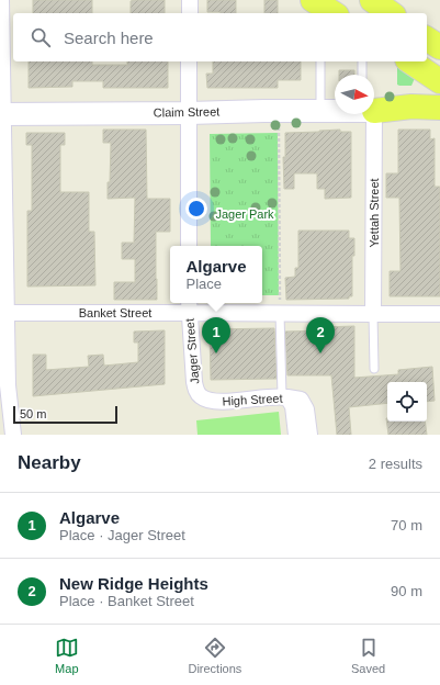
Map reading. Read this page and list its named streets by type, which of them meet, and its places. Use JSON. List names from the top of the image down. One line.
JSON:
{"streets":{"street":["Claim Street","Yettah Street","Banket Street","Jager Street","High Street"]},"crossings":[["Yettah Street","Banket Street"],["Banket Street","Jager Street"],["Jager Street","High Street"]],"parks":["Jager Park"],"scale_bar":"50 m","north":"right","page":{"search":"Search here","popup":["Algarve","Place"],"pins":["1","2"],"scale":"50 m","heading":["Nearby","2 results"],"list":[{"mark":"1","name":"Algarve","note":"Place · Jager Street","value":"70 m"},{"mark":"2","name":"New Ridge Heights","note":"Place · Banket Street","value":"90 m"}],"nav":["Map","Directions","Saved"]}}
